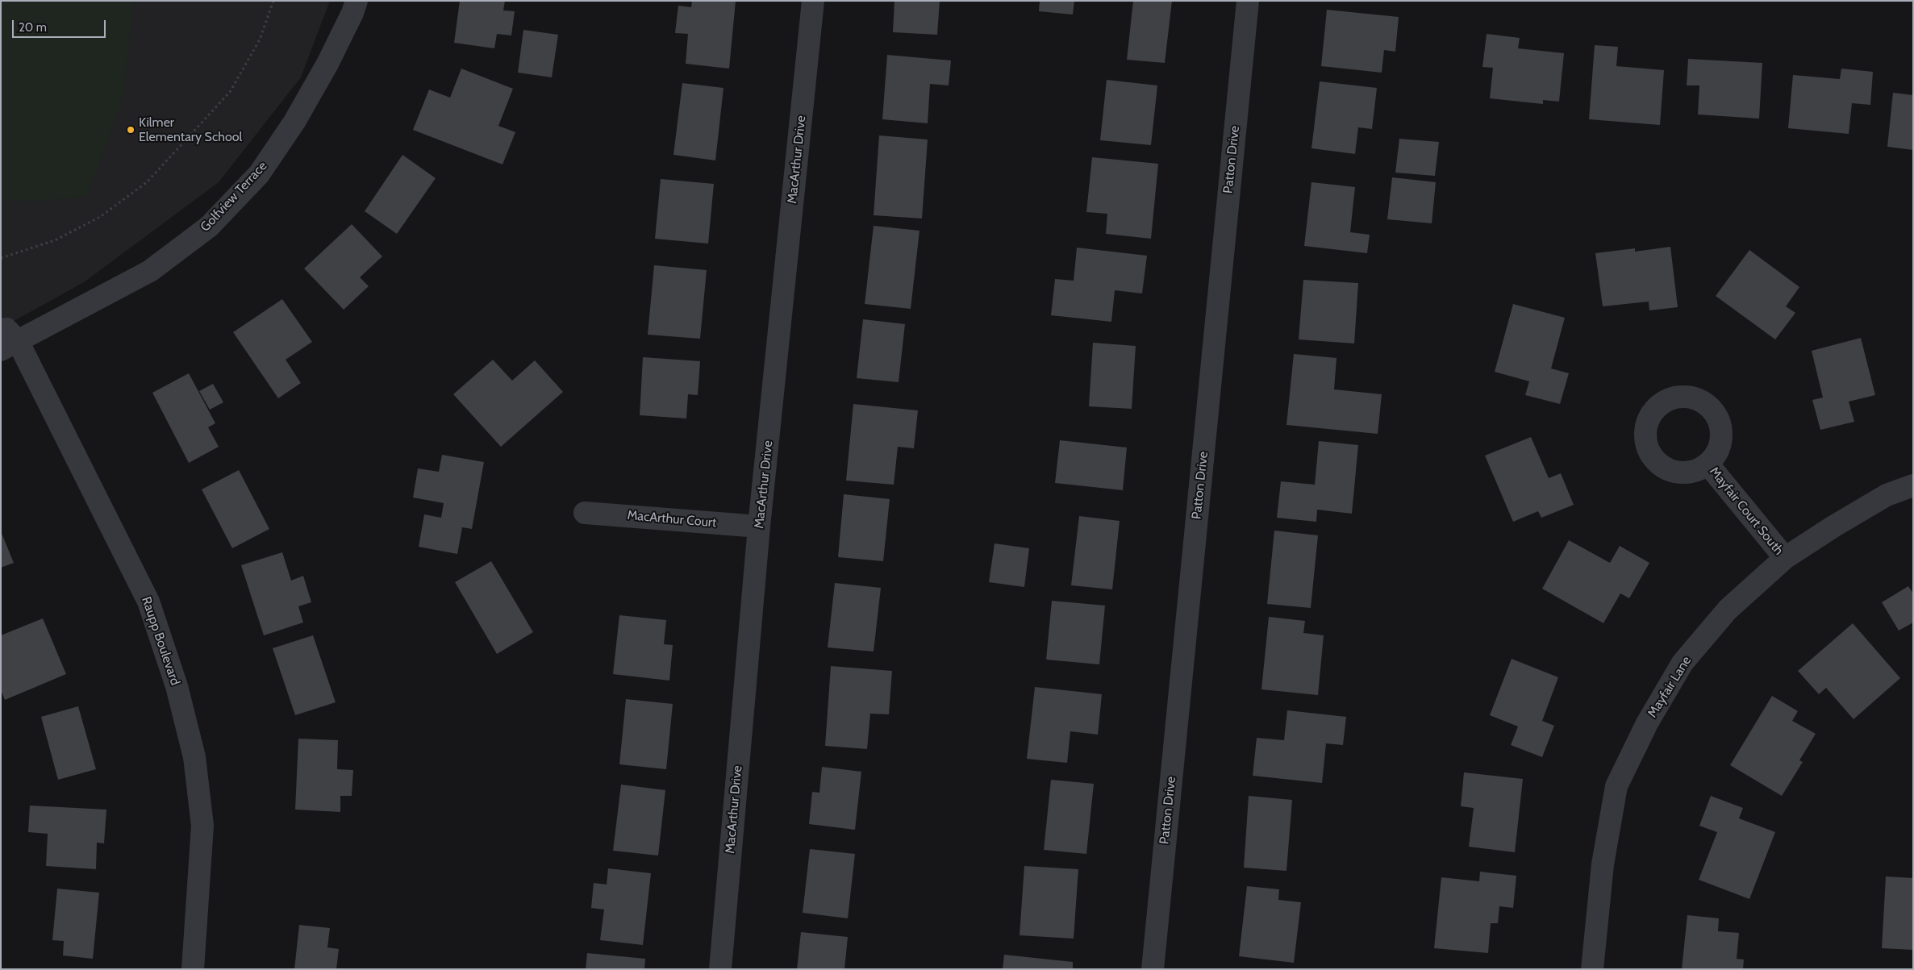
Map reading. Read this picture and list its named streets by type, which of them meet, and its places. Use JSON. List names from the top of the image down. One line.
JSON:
{"streets":{"street":["MacArthur Drive","Patton Drive","Golfview Terrace","Mayfair Court South","MacArthur Court","Raupp Boulevard","Mayfair Lane"]},"crossings":[["MacArthur Drive","MacArthur Court"],["Golfview Terrace","Raupp Boulevard"],["Mayfair Court South","Mayfair Lane"]],"places":["Kilmer Elementary School"],"scale_bar":"20 m"}
